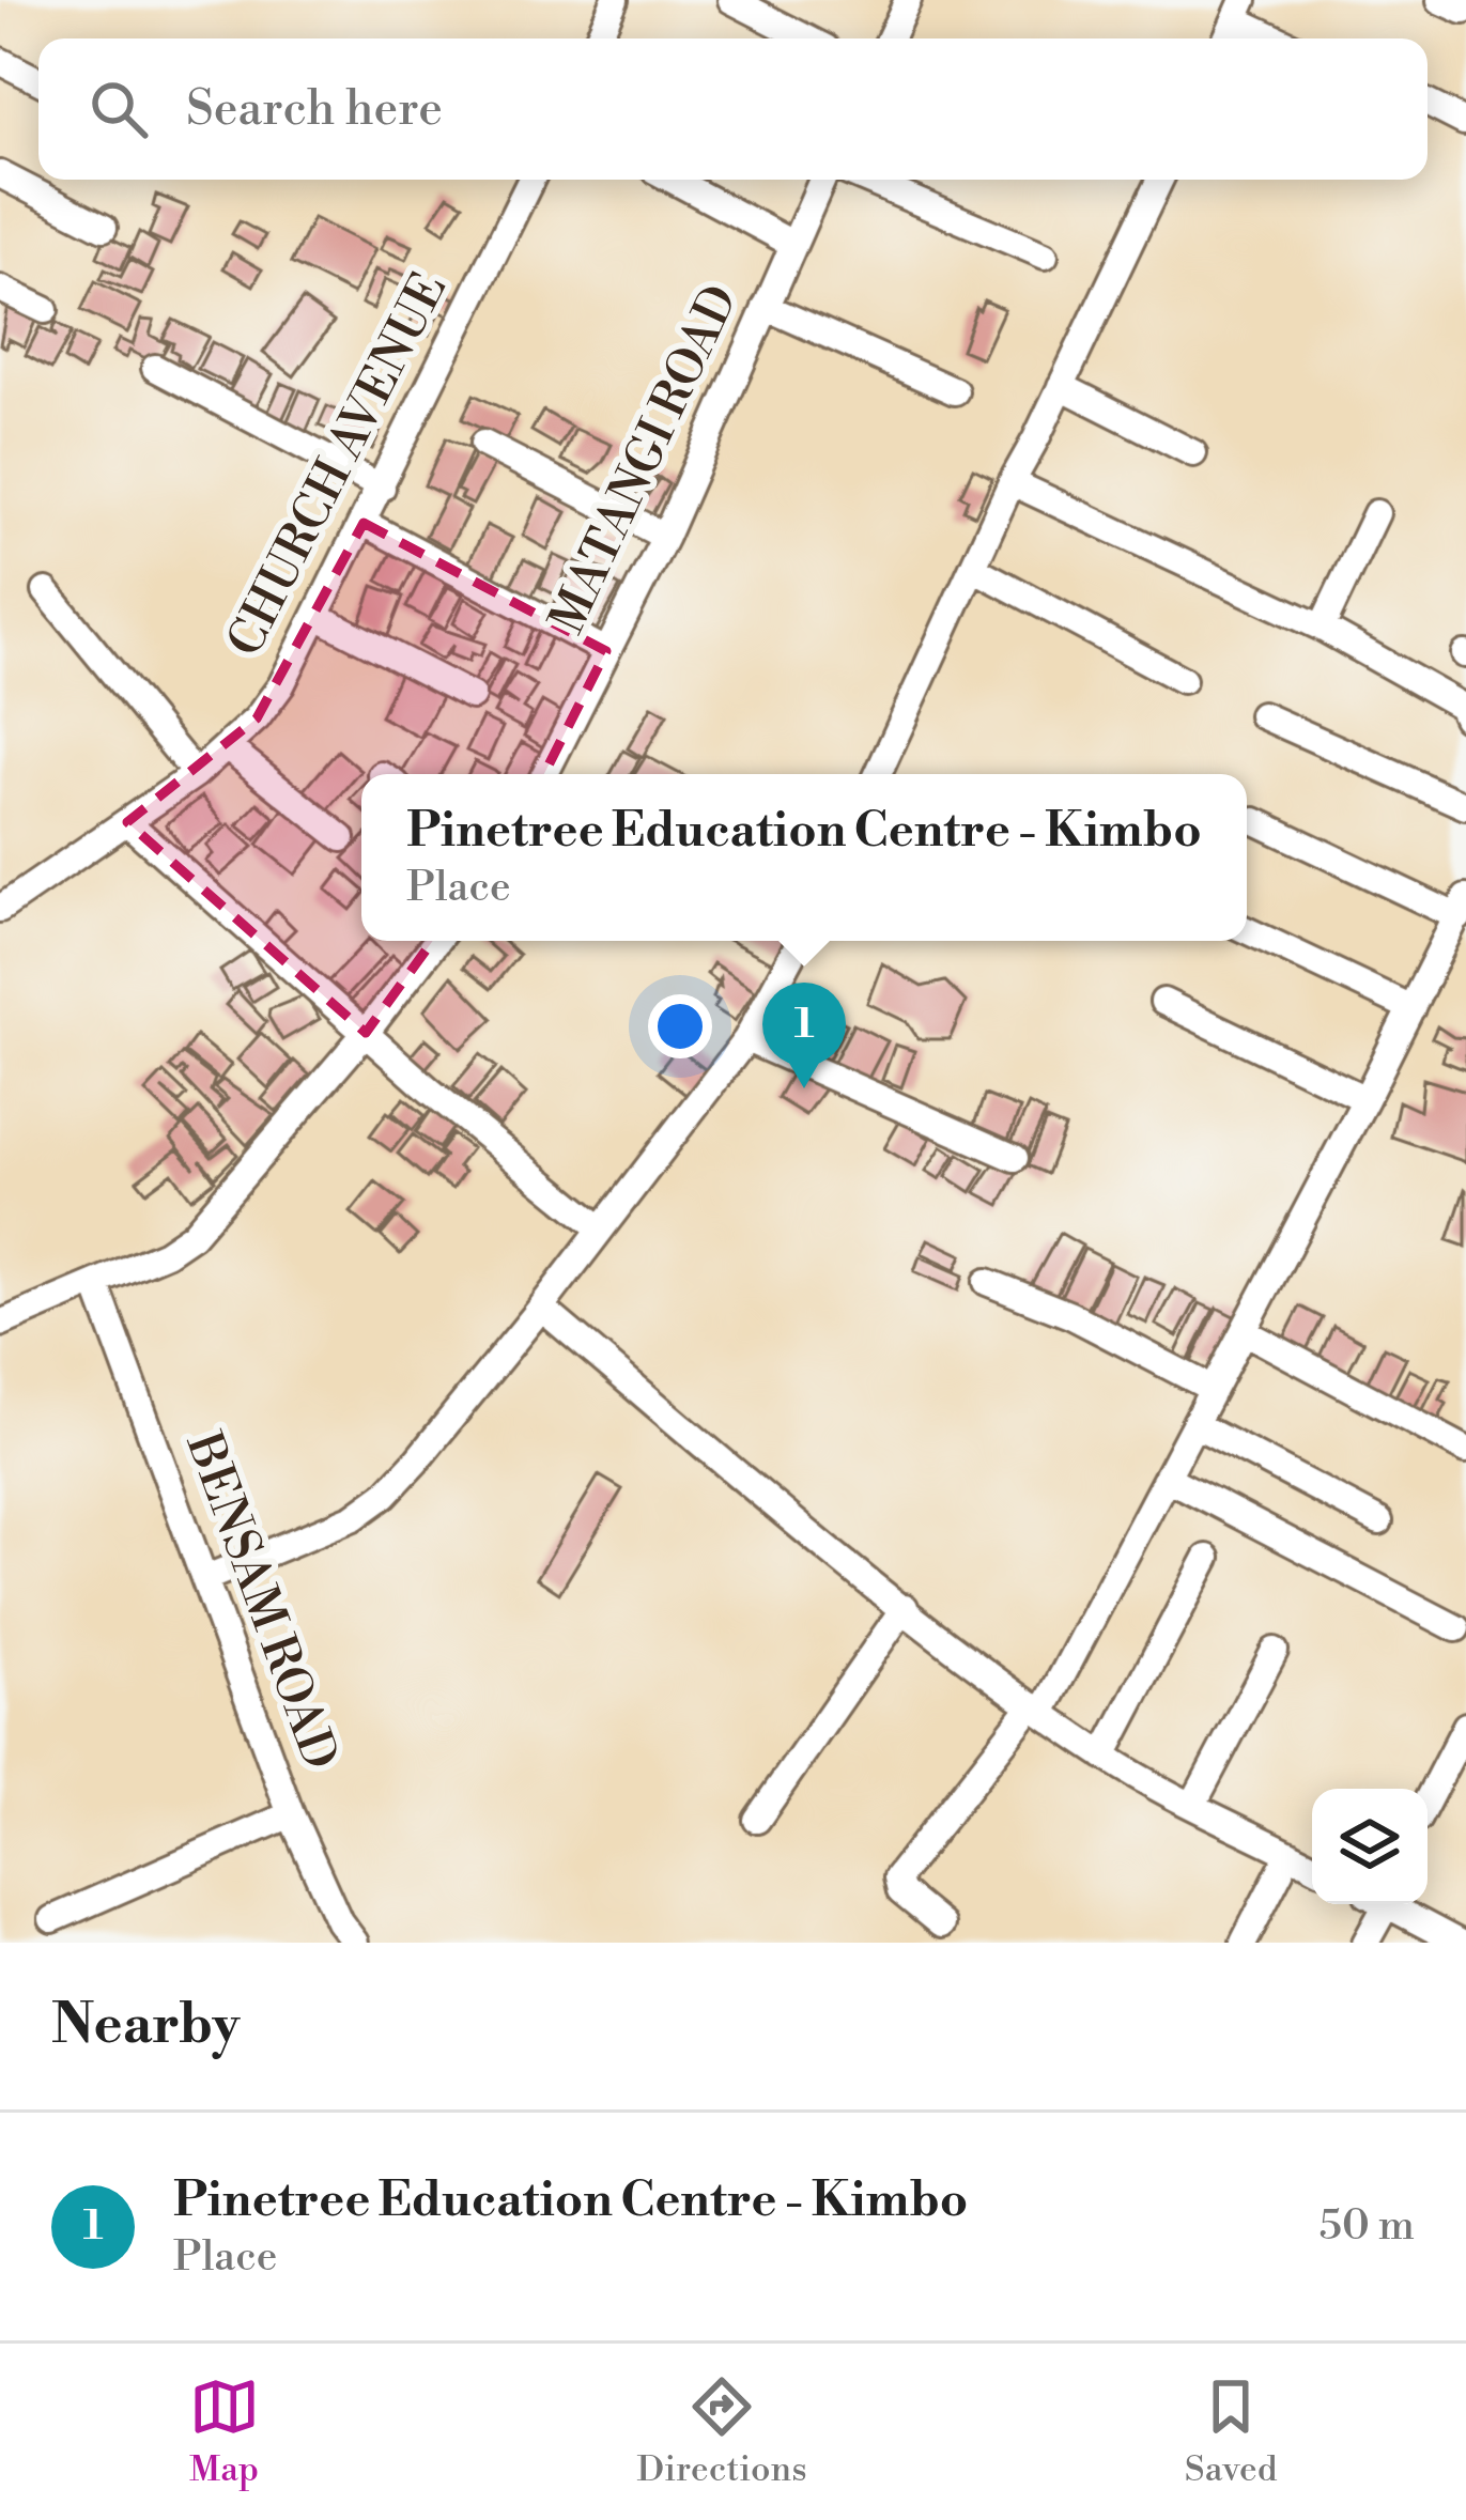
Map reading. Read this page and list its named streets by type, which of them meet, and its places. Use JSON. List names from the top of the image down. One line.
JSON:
{"streets":{"street":["MATANGI ROAD","CHURCH AVENUE","BENSAM ROAD"]},"page":{"search":"Search here","popup":["Pinetree Education Centre - Kimbo","Place"],"pins":"1","heading":"Nearby","list":[{"mark":"1","name":"Pinetree Education Centre - Kimbo","note":"Place","value":"50 m"}],"nav":["Map","Directions","Saved"]}}
